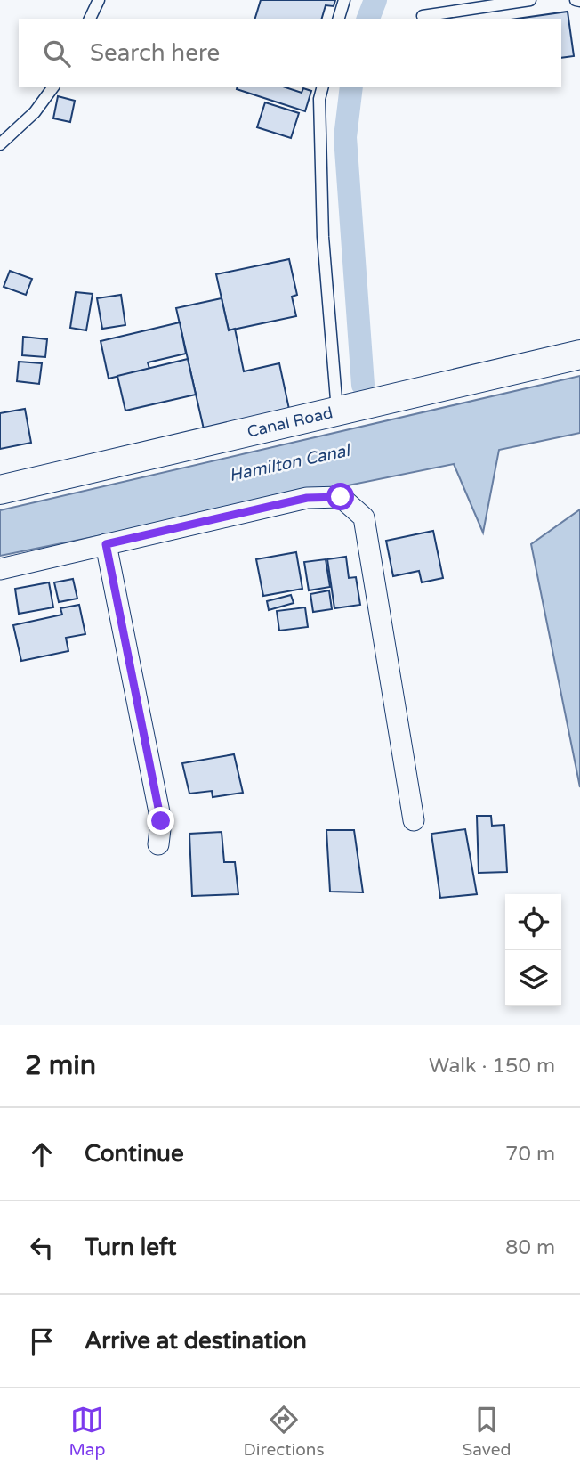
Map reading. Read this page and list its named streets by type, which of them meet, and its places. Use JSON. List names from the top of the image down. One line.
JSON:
{"streets":{"main road":["Canal Road"]},"water":["Hamilton Canal"],"page":{"search":"Search here","heading":["2 min","Walk · 150 m"],"list":[["Continue","70 m"],["Turn left","80 m"],"Arrive at destination"],"nav":["Map","Directions","Saved"]}}
